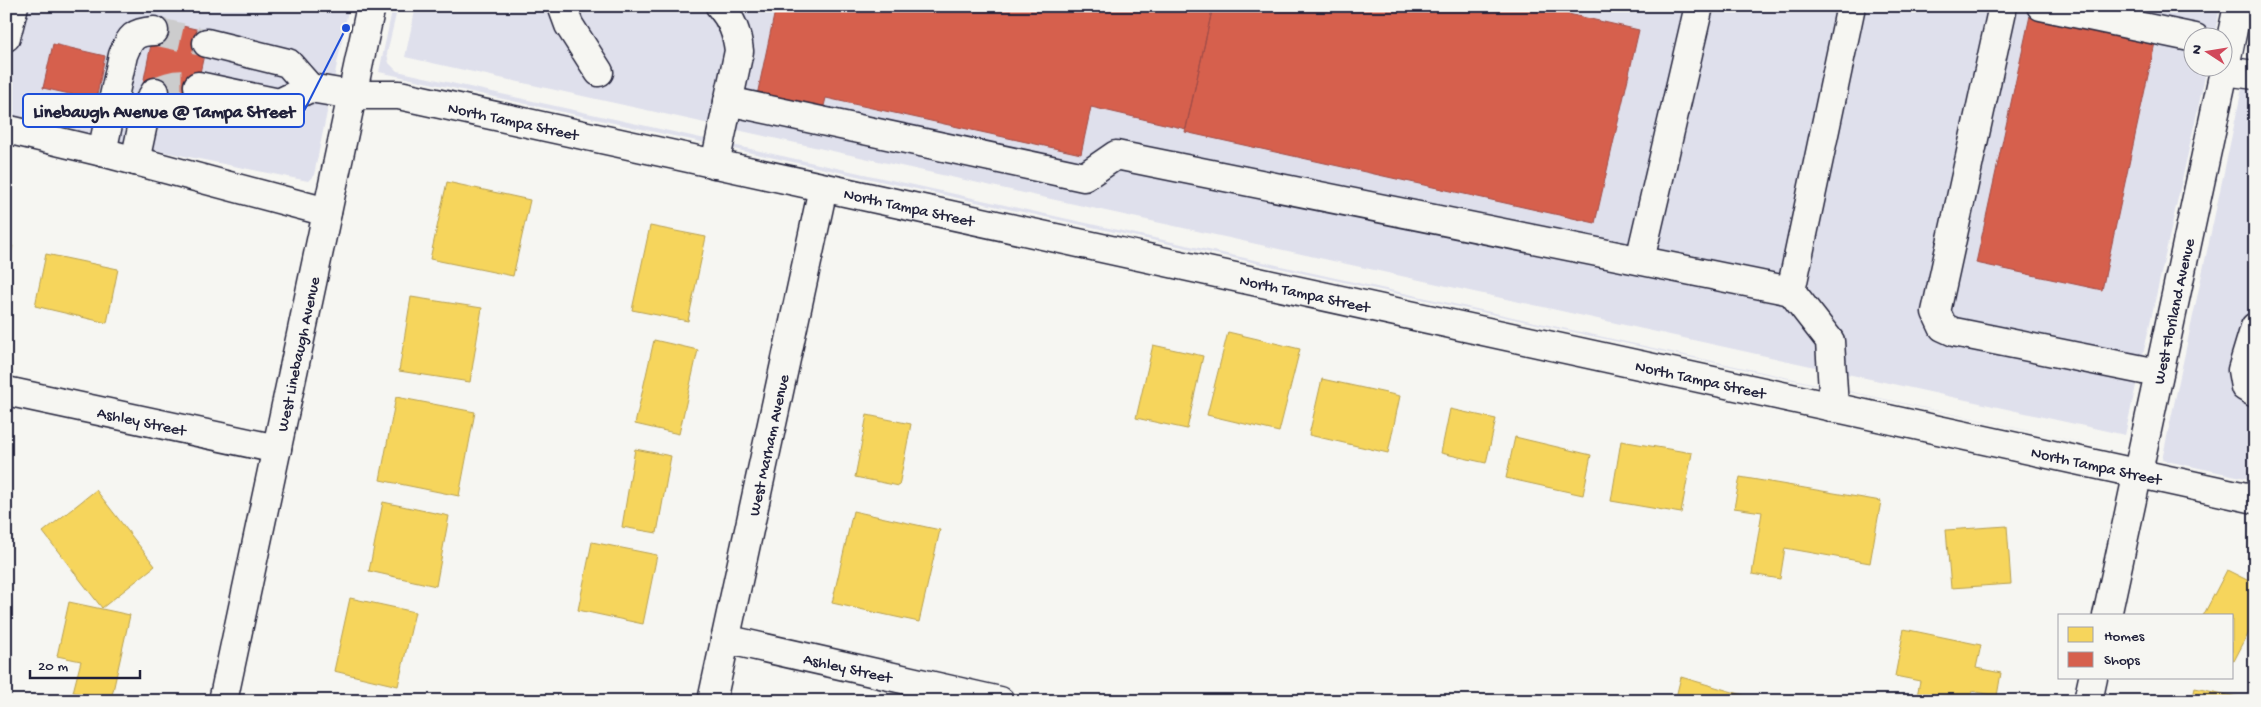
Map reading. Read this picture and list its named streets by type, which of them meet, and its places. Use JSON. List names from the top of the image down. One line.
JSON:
{"streets":{"street":["North Tampa Street","West Floriland Avenue","West Linebaugh Avenue","Ashley Street","West Marham Avenue"]},"crossings":[["North Tampa Street","West Floriland Avenue"],["North Tampa Street","West Linebaugh Avenue"],["North Tampa Street","West Marham Avenue"],["West Linebaugh Avenue","Ashley Street"],["Ashley Street","West Marham Avenue"]],"places":["Linebaugh Avenue @ Tampa Street"],"legend":["Homes","Shops"],"scale_bar":"20 m","north":"left"}
